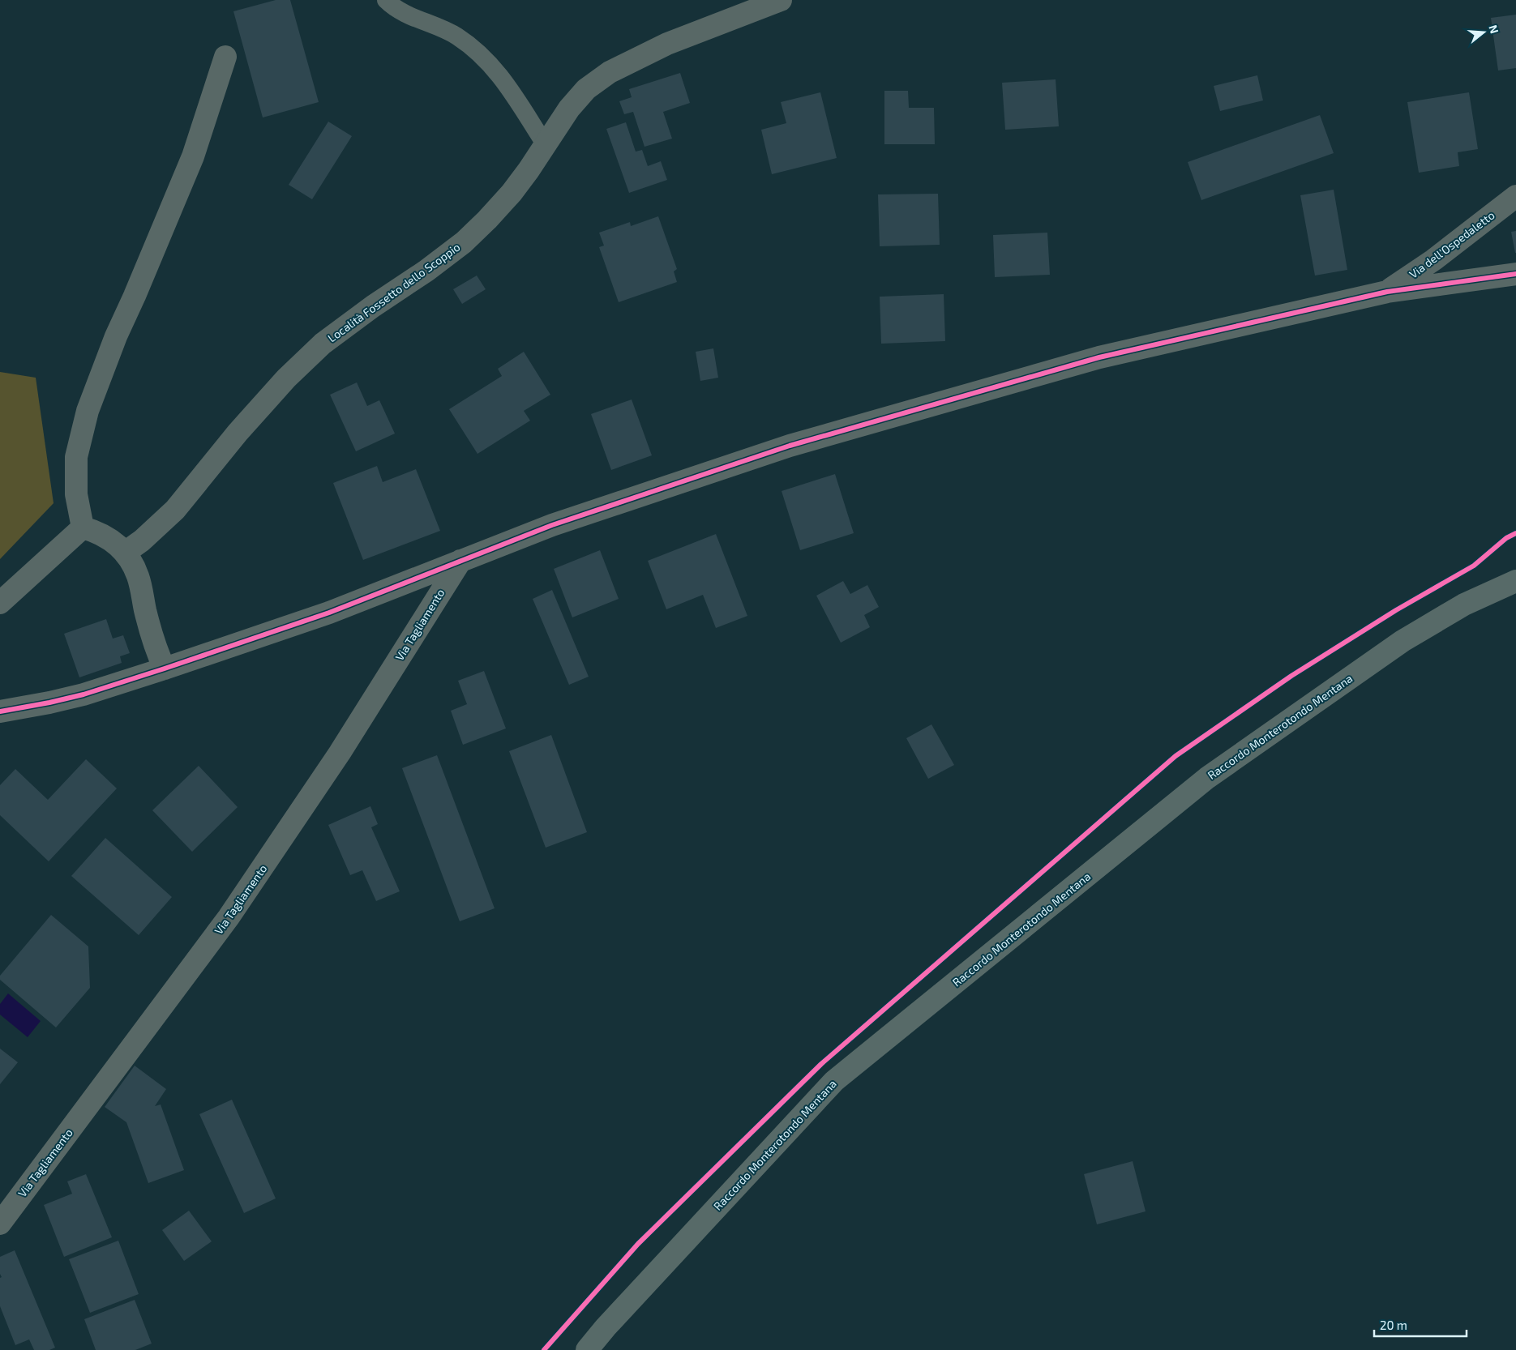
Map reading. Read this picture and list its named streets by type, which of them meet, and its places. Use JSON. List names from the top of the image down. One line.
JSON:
{"streets":{"main road":["Raccordo Monterotondo Mentana"],"street":["Via dell'Ospedaletto","Località Fossetto dello Scoppio","Via Tagliamento"]},"scale_bar":"20 m","north":"right"}
